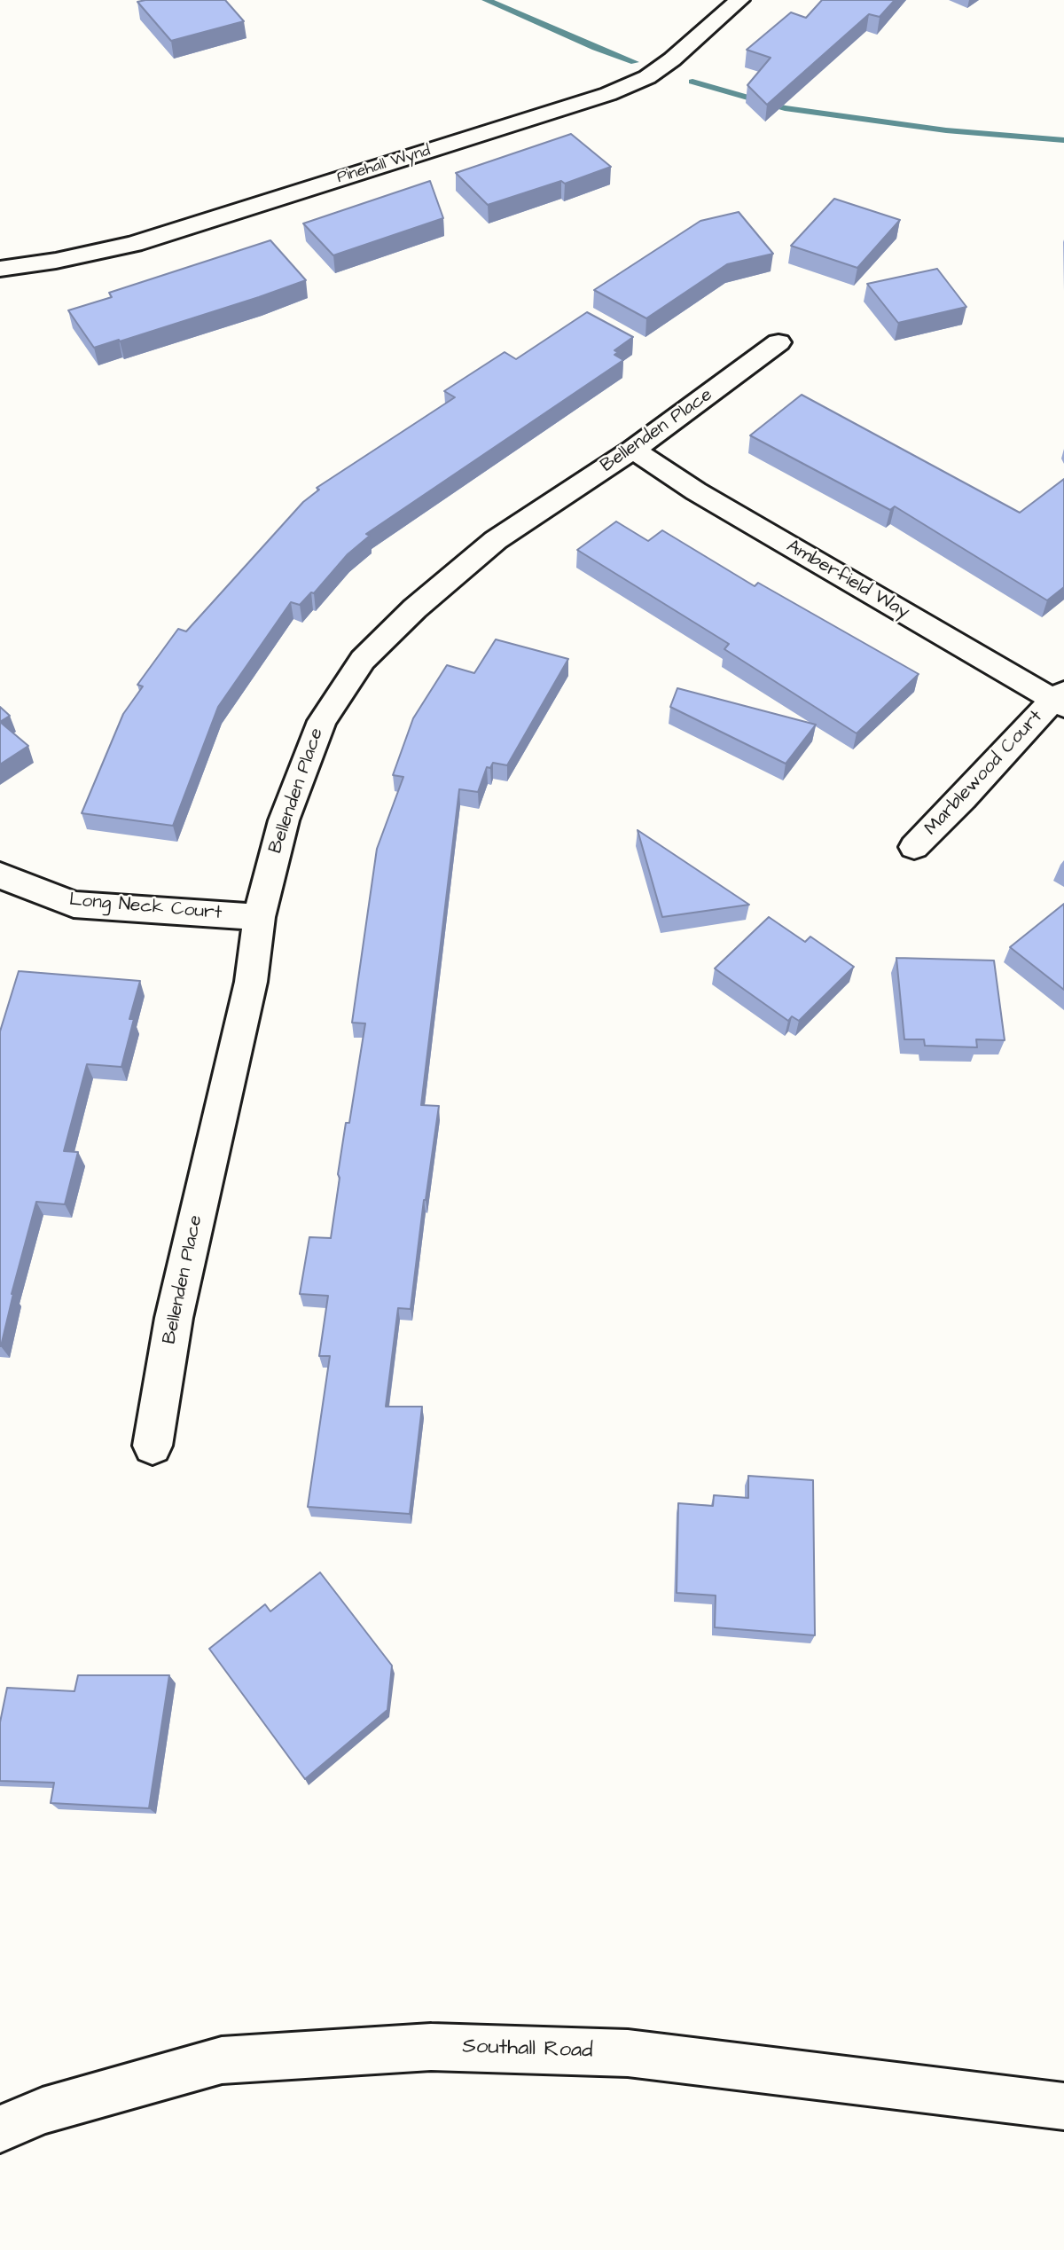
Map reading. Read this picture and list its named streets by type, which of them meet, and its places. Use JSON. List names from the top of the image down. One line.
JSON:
{"streets":{"street":["Pinehall Wynd","Bellenden Place","Amberfield Way","Marblewood Court","Long Neck Court","Southall Road"]},"crossings":[["Bellenden Place","Amberfield Way"],["Bellenden Place","Long Neck Court"],["Amberfield Way","Marblewood Court"]]}
